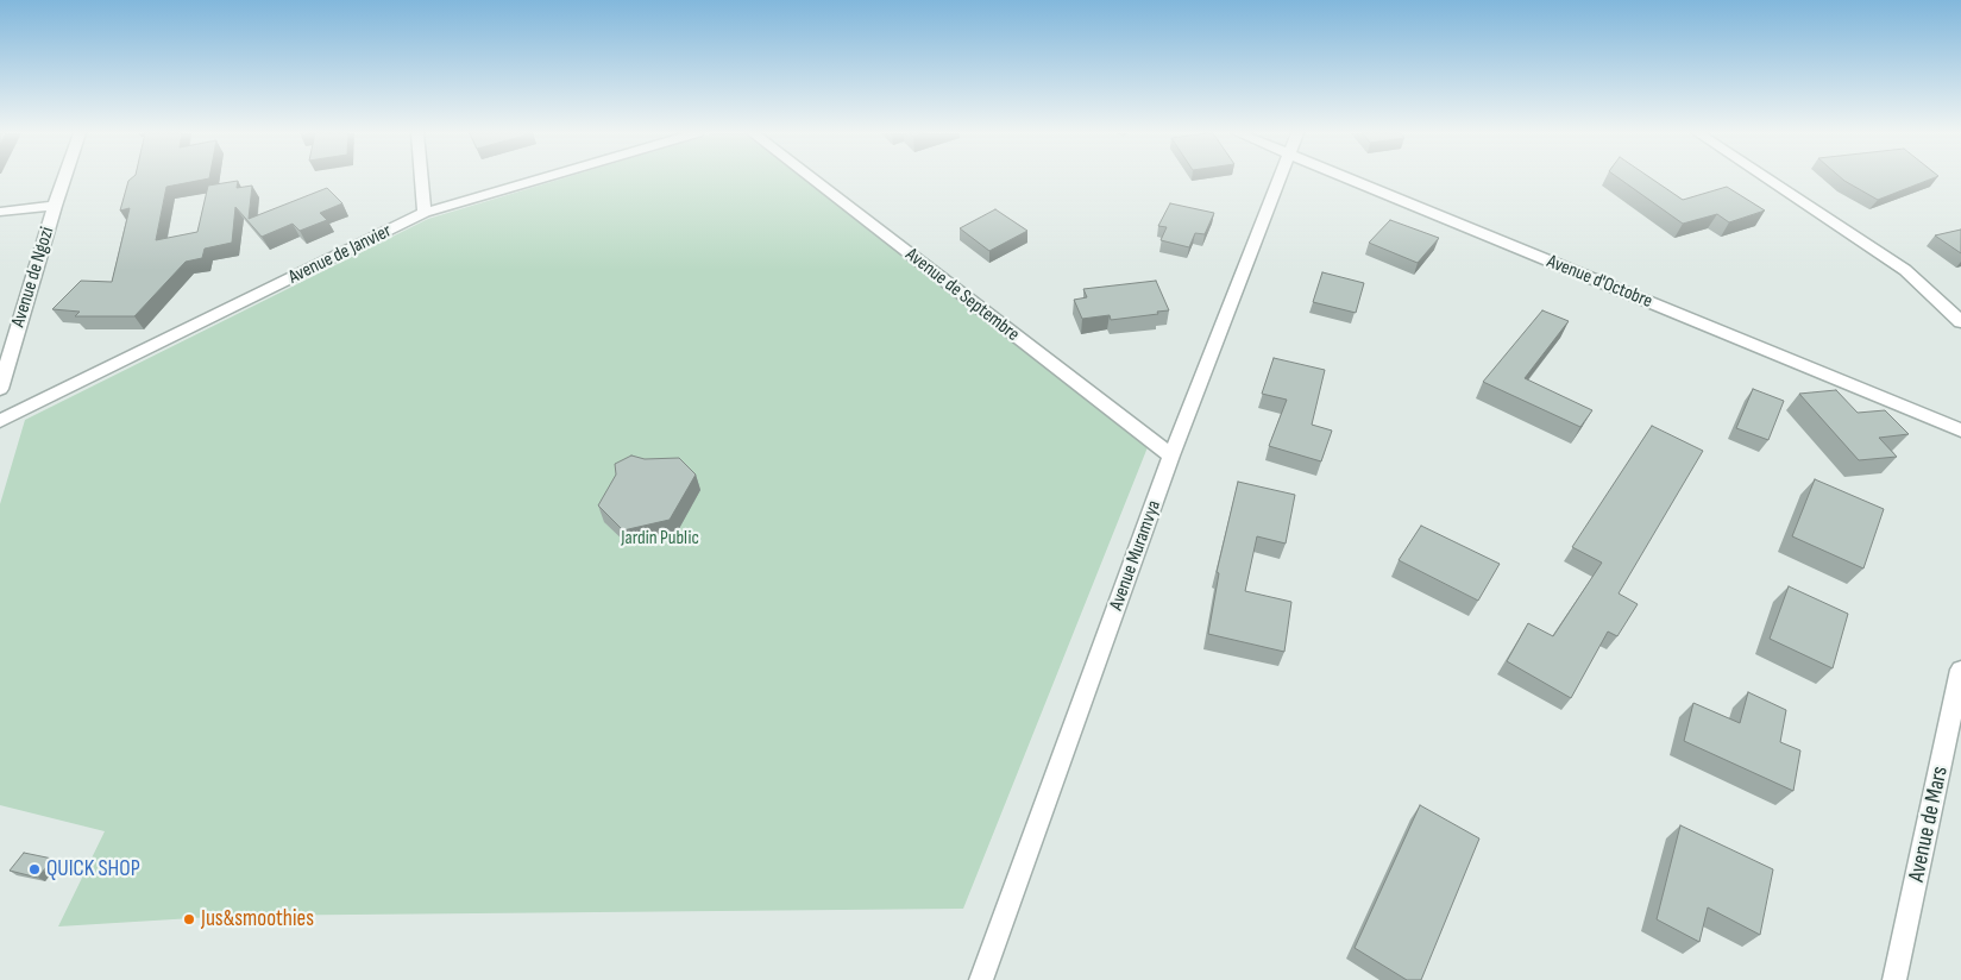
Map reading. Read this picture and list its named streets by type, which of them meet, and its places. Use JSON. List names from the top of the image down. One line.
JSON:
{"streets":{"street":["Avenue de Janvier","Avenue de Ngozi","Avenue d'Octobre","Avenue de Septembre","Avenue Muramvya","Avenue de Mars"]},"crossings":[["Avenue de Septembre","Avenue Muramvya"]],"parks":["Jardin Public"],"places":["QUICK SHOP","Jus&smoothies"]}
